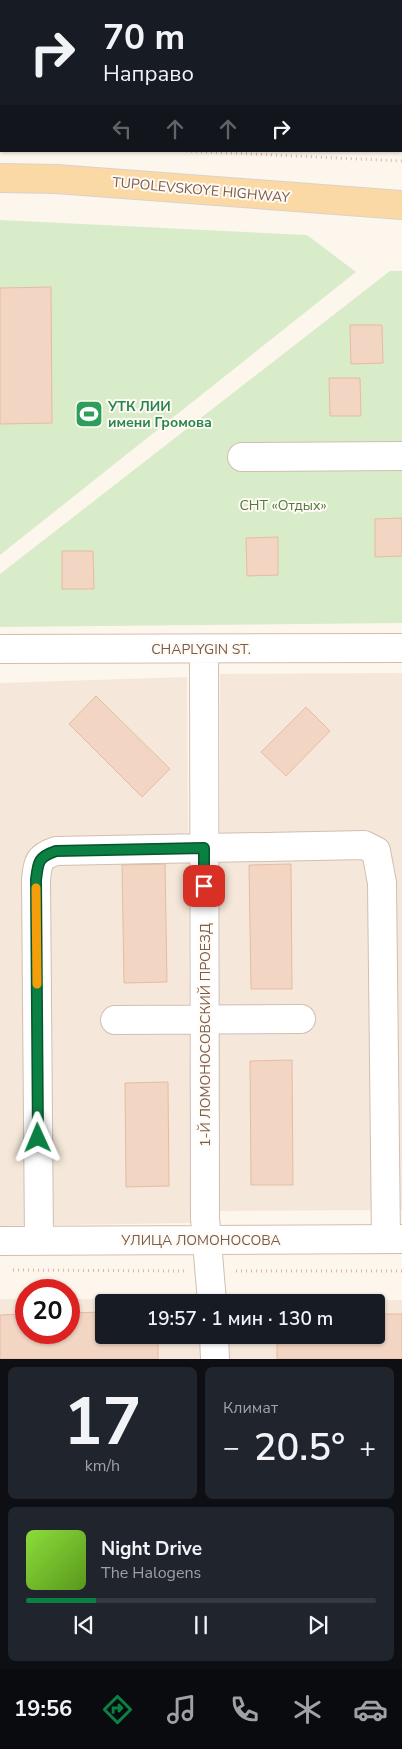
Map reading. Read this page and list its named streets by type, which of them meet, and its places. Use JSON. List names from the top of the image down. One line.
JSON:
{"streets":{"main road":["TUPOLEVSKOYE HIGHWAY"],"street":["CHAPLYGIN ST.","1-Й ЛОМОНОСОВСКИЙ ПРОЕЗД","УЛИЦА ЛОМОНОСОВА"]},"crossings":[["CHAPLYGIN ST.","1-Й ЛОМОНОСОВСКИЙ ПРОЕЗД"],["1-Й ЛОМОНОСОВСКИЙ ПРОЕЗД","УЛИЦА ЛОМОНОСОВА"]],"parks":["СНТ «Отдых»"],"places":{"sports":["УТК ЛИИ имени Громова"]},"page":{"turn":["70 m","Направо"],"limit":"20","trip":"19:57 · 1 мин · 130 m","tile":[["17","km/h"],"Климат"],"heat":["−","20.5°","+"],"song":["Night Drive","The Halogens"],"tabs":"19:56"}}
